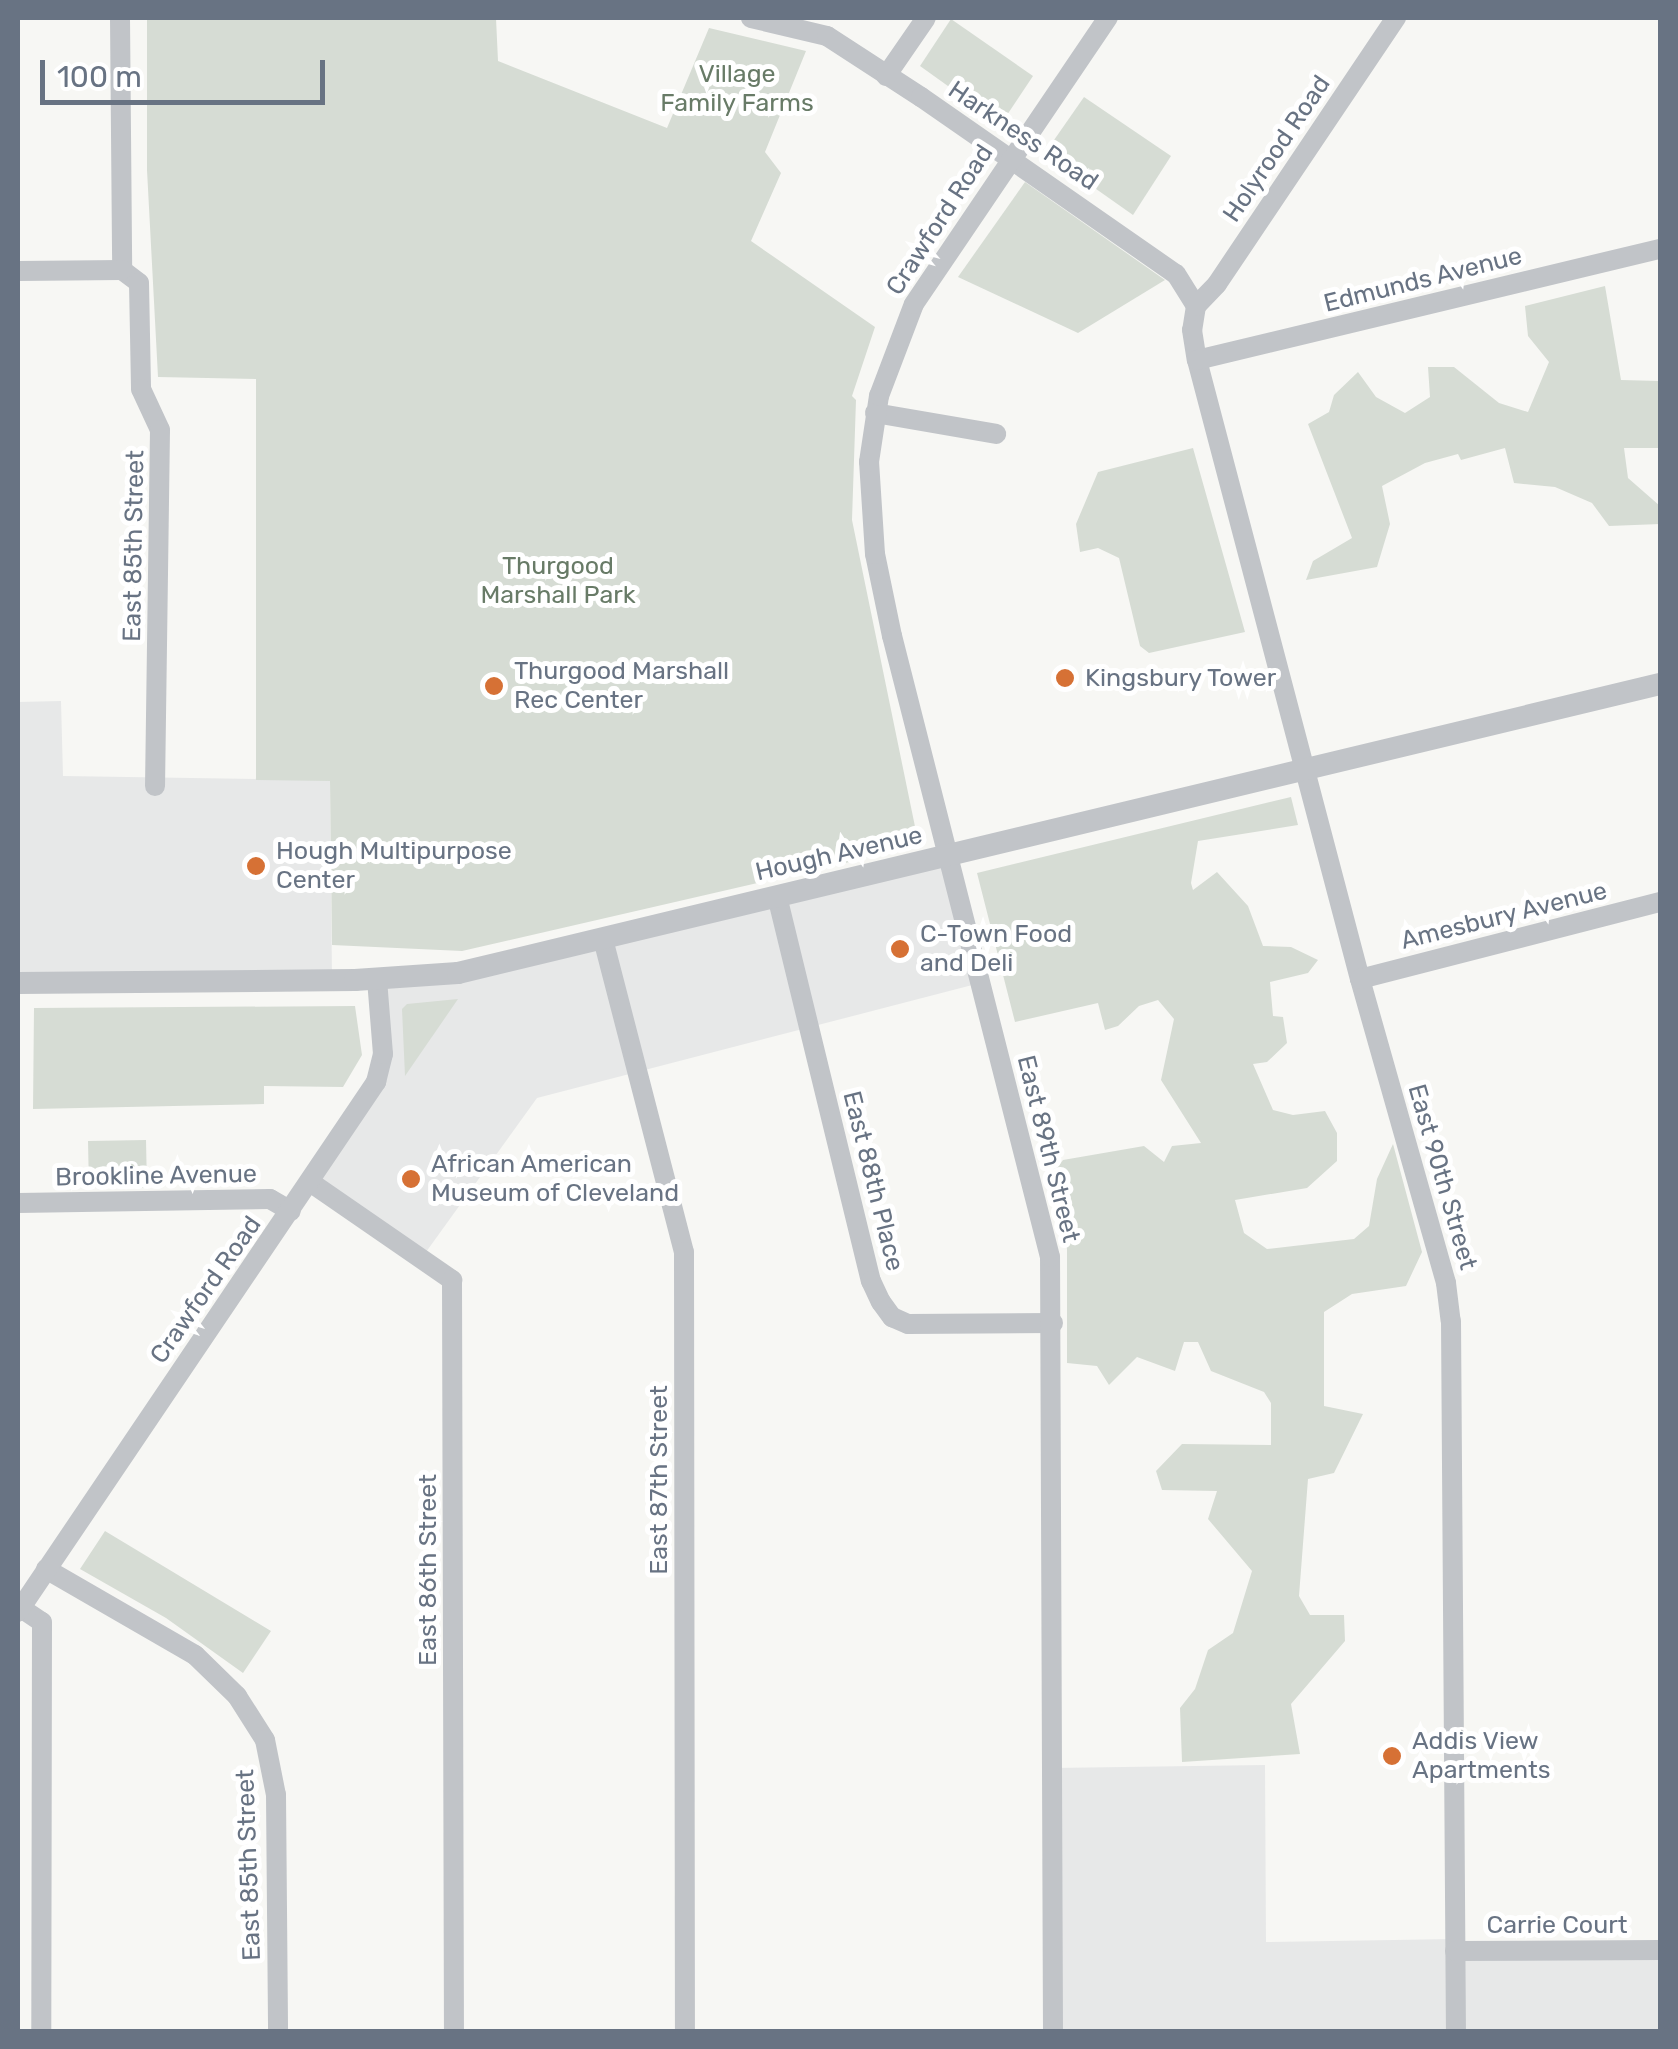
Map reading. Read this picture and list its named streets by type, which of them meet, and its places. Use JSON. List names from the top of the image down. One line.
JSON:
{"streets":{"street":["Harkness Road","Holyrood Road","Crawford Road","Edmunds Avenue","East 85th Street","Hough Avenue","Amesbury Avenue","East 89th Street","Brookline Avenue","East 90th Street","East 88th Place","East 87th Street","East 86th Street","Carrie Court"]},"crossings":[["Harkness Road","Holyrood Road"],["Harkness Road","Crawford Road"],["Crawford Road","East 85th Street"],["Crawford Road","Hough Avenue"],["Crawford Road","East 89th Street"],["Crawford Road","Brookline Avenue"],["Crawford Road","East 86th Street"],["Edmunds Avenue","East 90th Street"],["Hough Avenue","East 89th Street"],["Hough Avenue","East 90th Street"],["Hough Avenue","East 88th Place"],["Hough Avenue","East 87th Street"],["Amesbury Avenue","East 90th Street"],["East 89th Street","East 88th Place"],["East 90th Street","Carrie Court"]],"parks":["Village Family Farms","Thurgood Marshall Park"],"places":["Kingsbury Tower","Thurgood Marshall Rec Center","Hough Multipurpose Center","C-Town Food and Deli","African American Museum of Cleveland","Addis View Apartments"],"scale_bar":"100 m"}
